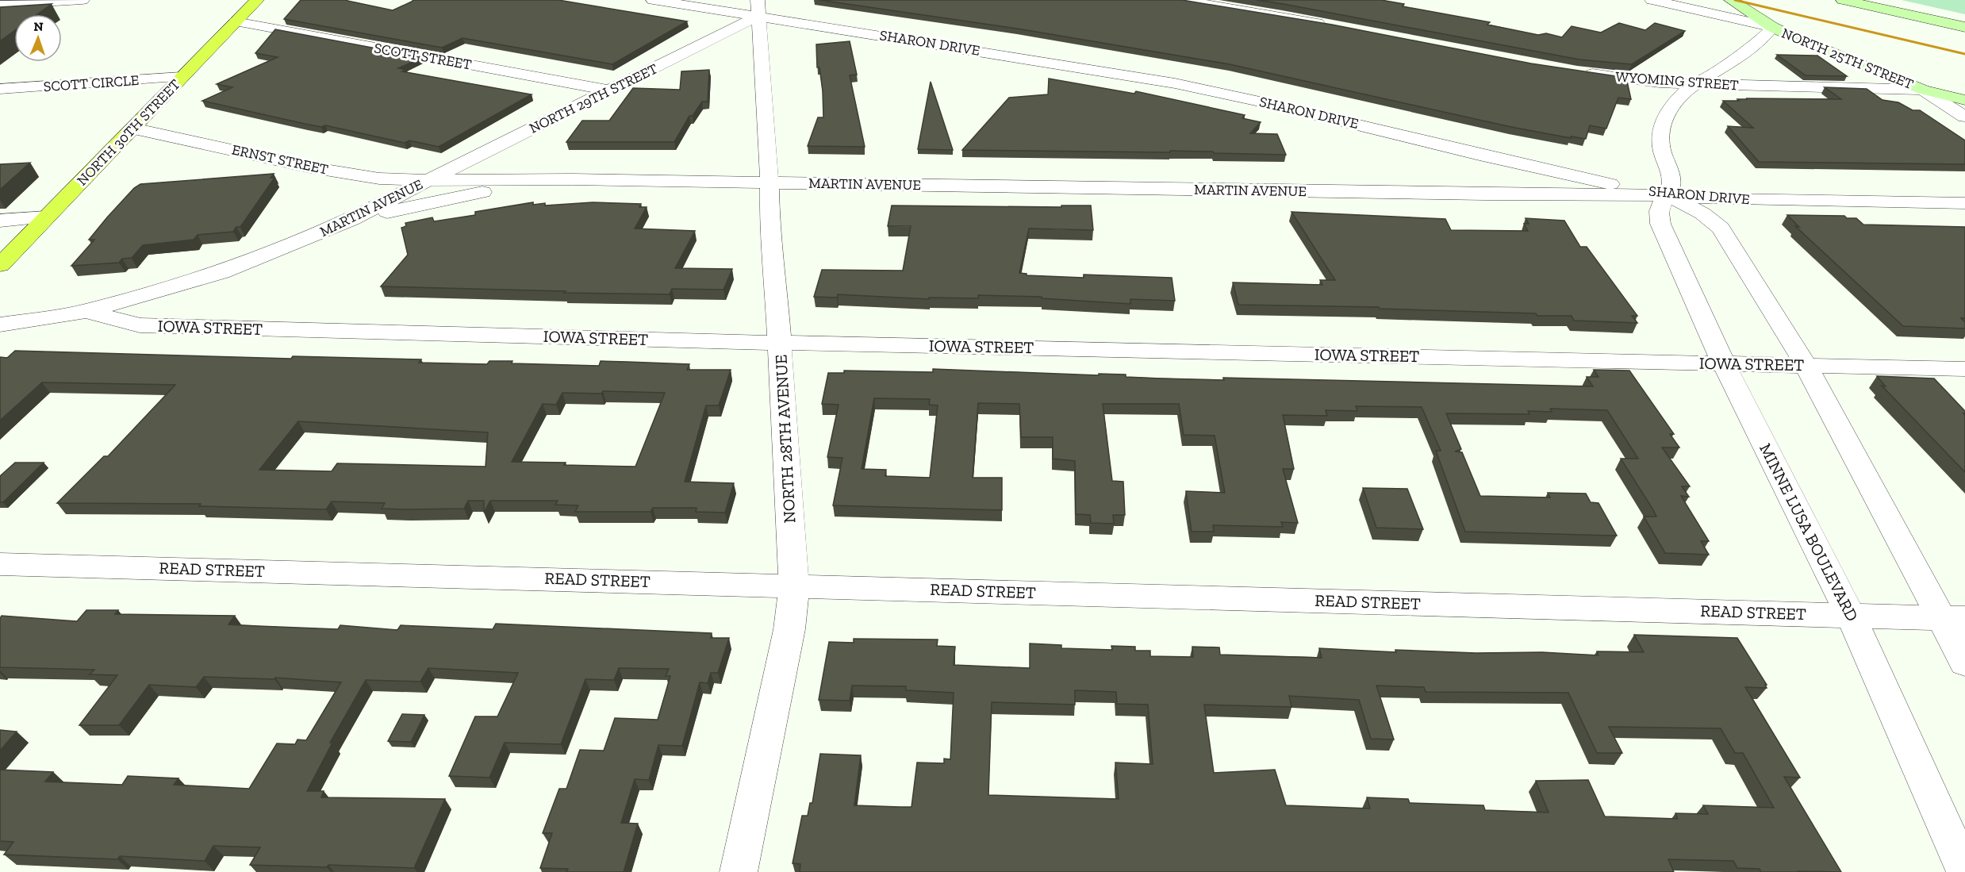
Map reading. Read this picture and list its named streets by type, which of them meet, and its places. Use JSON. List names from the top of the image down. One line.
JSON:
{"streets":{"highway":["NORTH 30TH STREET"],"street":["SHARON DRIVE","SCOTT STREET","NORTH 25TH STREET","WYOMING STREET","SCOTT CIRCLE","NORTH 29TH STREET","ERNST STREET","MARTIN AVENUE","IOWA STREET","NORTH 28TH AVENUE","MINNE LUSA BOULEVARD","READ STREET"]},"crossings":[["SHARON DRIVE","NORTH 29TH STREET"],["SHARON DRIVE","MARTIN AVENUE"],["SHARON DRIVE","NORTH 28TH AVENUE"],["SHARON DRIVE","MINNE LUSA BOULEVARD"],["SCOTT STREET","NORTH 29TH STREET"],["SCOTT STREET","NORTH 30TH STREET"],["NORTH 25TH STREET","WYOMING STREET"],["NORTH 25TH STREET","MINNE LUSA BOULEVARD"],["WYOMING STREET","MINNE LUSA BOULEVARD"],["SCOTT CIRCLE","NORTH 30TH STREET"],["NORTH 29TH STREET","ERNST STREET"],["NORTH 29TH STREET","MARTIN AVENUE"],["NORTH 29TH STREET","NORTH 28TH AVENUE"],["NORTH 30TH STREET","ERNST STREET"],["ERNST STREET","MARTIN AVENUE"],["MARTIN AVENUE","IOWA STREET"],["MARTIN AVENUE","NORTH 28TH AVENUE"],["MARTIN AVENUE","MINNE LUSA BOULEVARD"],["IOWA STREET","NORTH 28TH AVENUE"],["IOWA STREET","MINNE LUSA BOULEVARD"],["NORTH 28TH AVENUE","READ STREET"],["MINNE LUSA BOULEVARD","READ STREET"]],"north":"top"}
